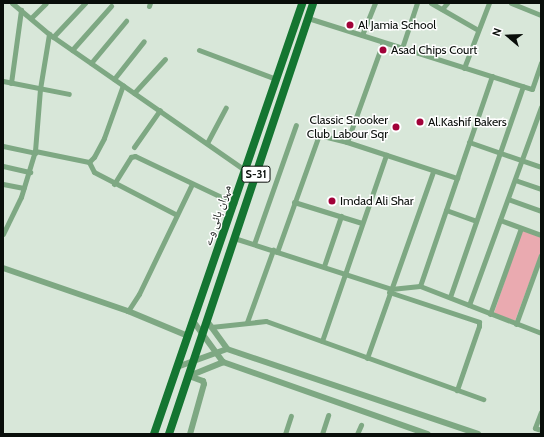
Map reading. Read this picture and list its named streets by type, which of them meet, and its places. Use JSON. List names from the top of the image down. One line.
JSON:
{"streets":{"main road":["S-31","مہران ہائی وے"]},"places":["Al Jamia School","Asad Chips Court","Al.Kashif Bakers","Classic Snooker Club Labour Sqr","Imdad Ali Shar"],"north":"left"}
